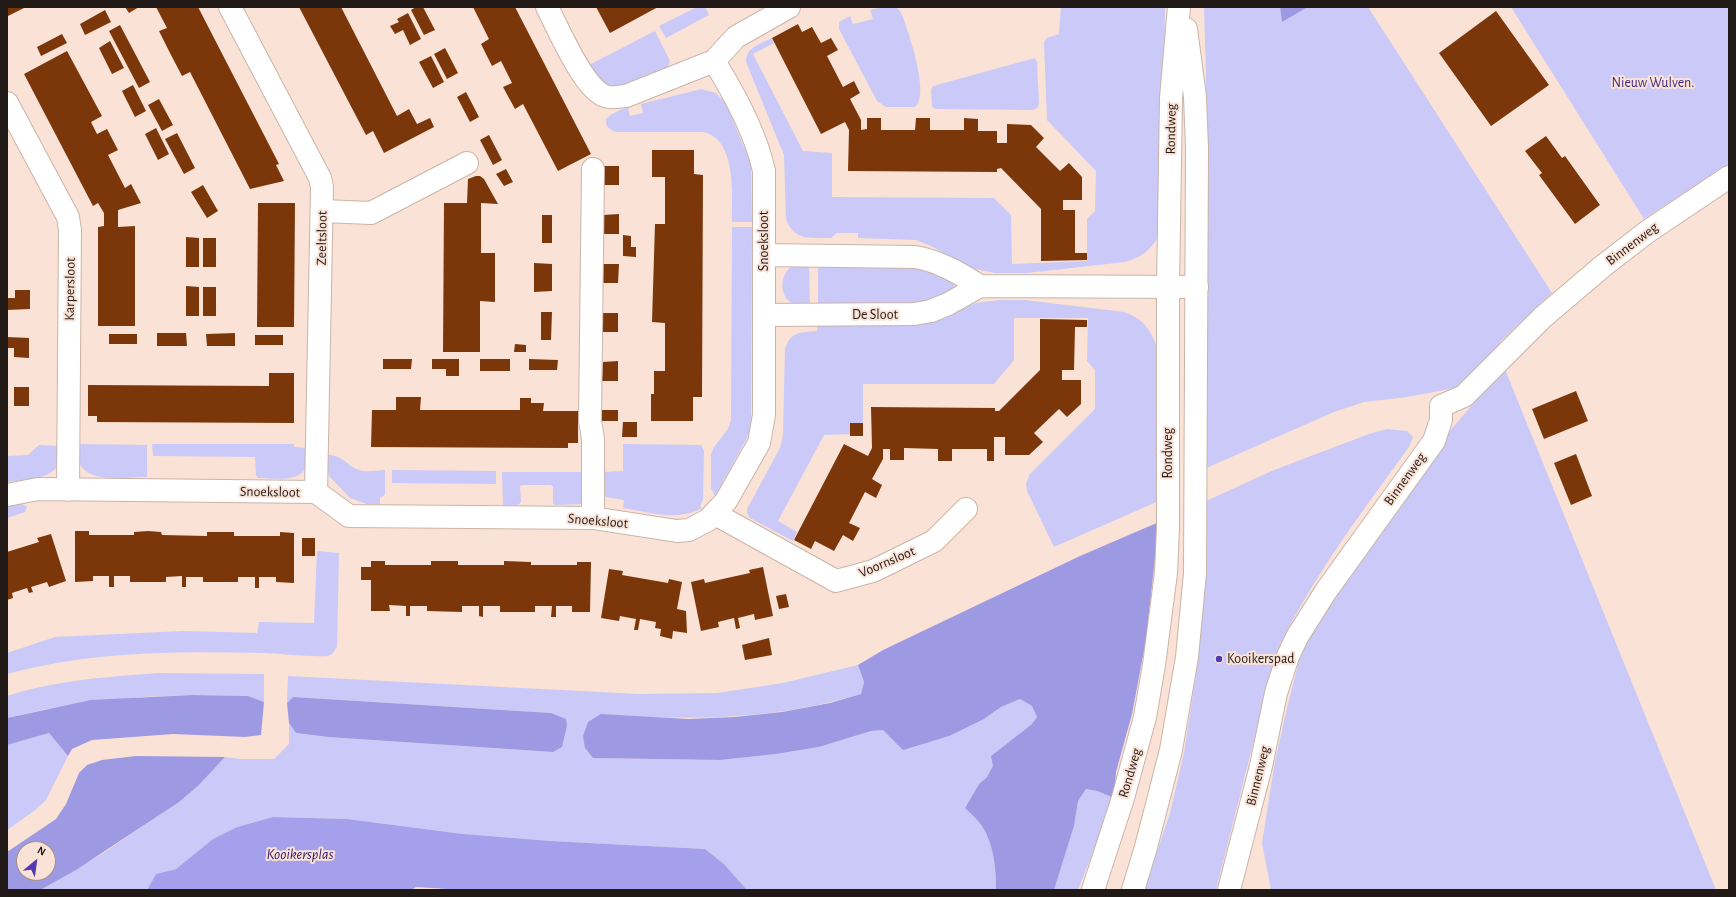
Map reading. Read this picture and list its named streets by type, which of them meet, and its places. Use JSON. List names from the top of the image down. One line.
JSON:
{"streets":{"street":["Rondweg","Zeeltsloot","Snoeksloot","Binnenweg","Karpersloot","De Sloot","Voornsloot"]},"crossings":[["Rondweg","De Sloot"],["Zeeltsloot","Snoeksloot"],["Snoeksloot","Karpersloot"],["Snoeksloot","De Sloot"],["Snoeksloot","Voornsloot"]],"water":["Kooikersplas"],"parks":["Nieuw Wulven."],"places":["Kooikerspad"],"north":"top right"}
